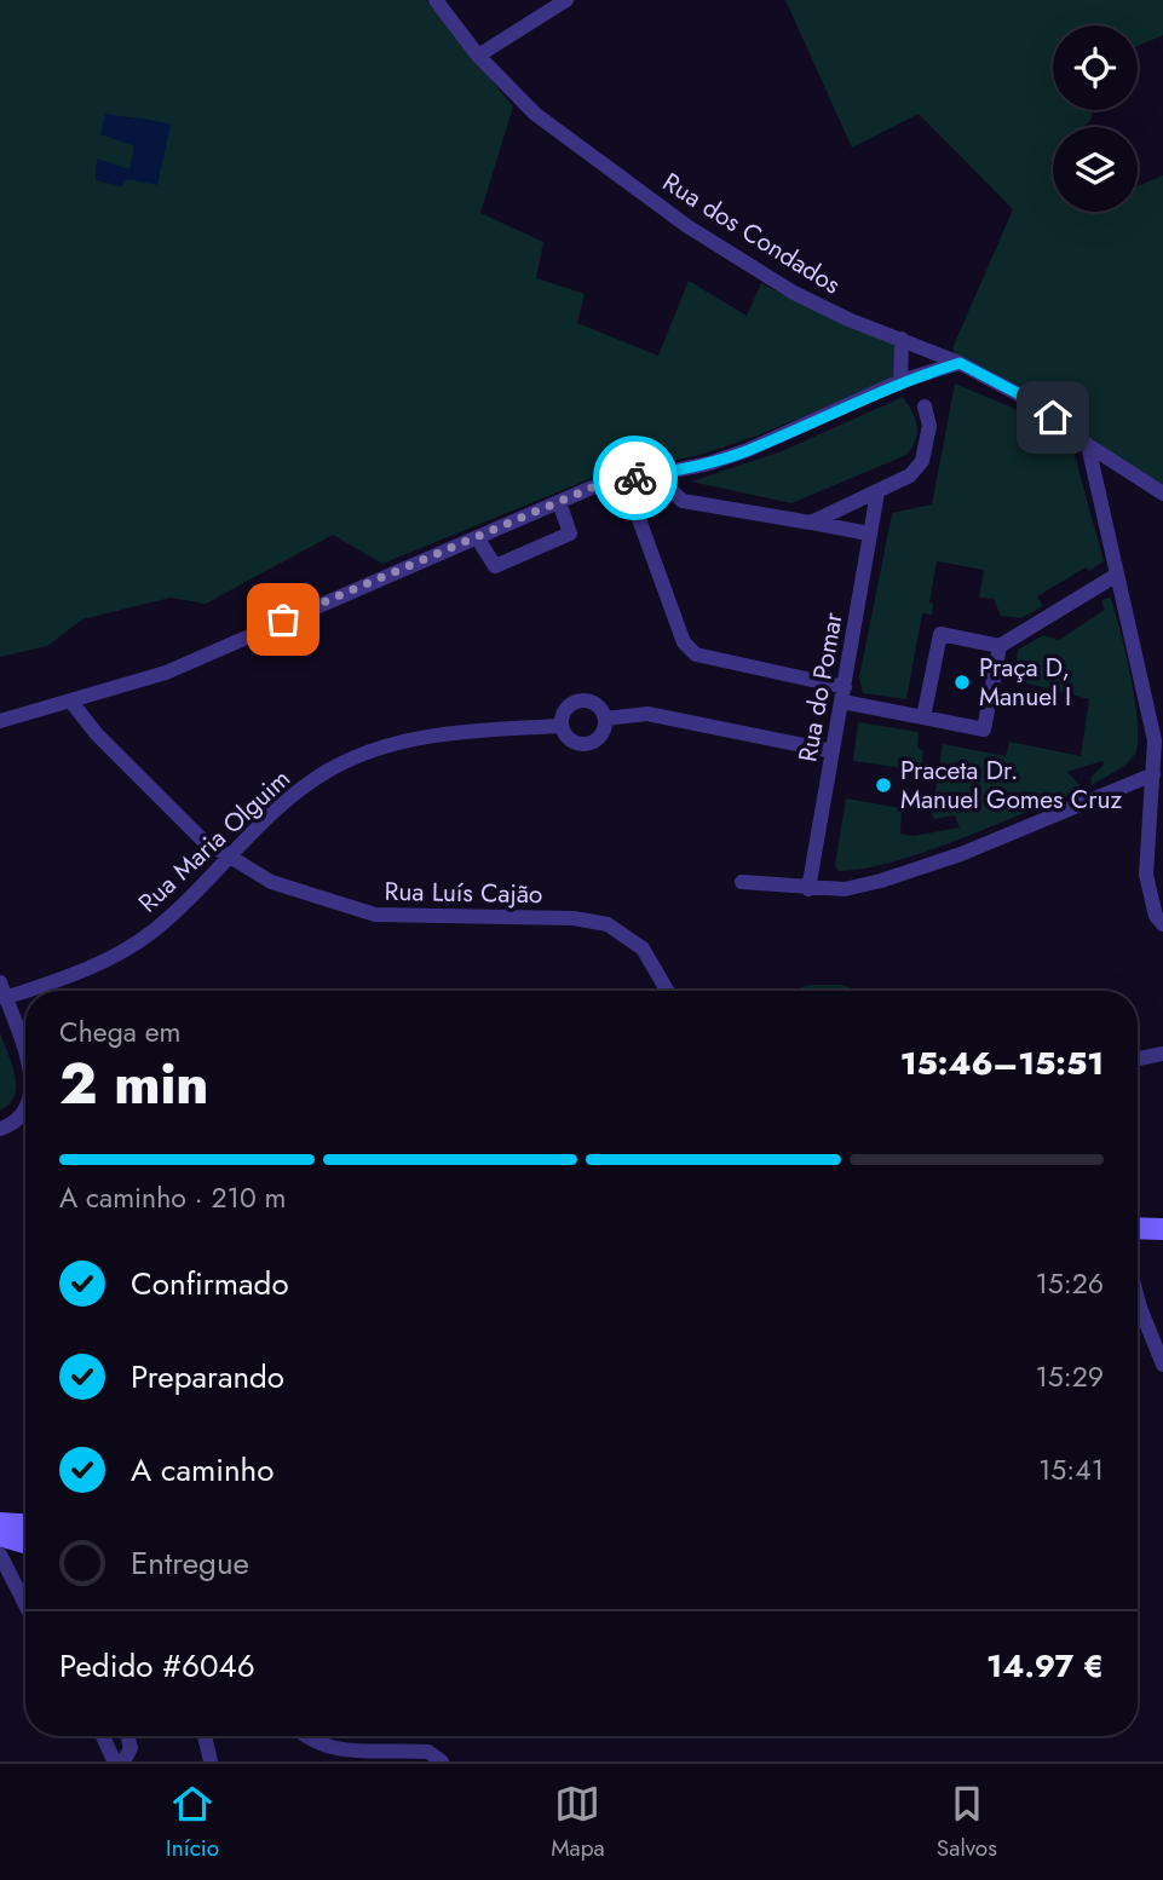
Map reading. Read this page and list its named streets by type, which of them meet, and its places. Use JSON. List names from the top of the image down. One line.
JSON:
{"streets":{"street":["Rua dos Condados","Rua do Pomar","Rua Maria Olguim","Rua Luís Cajão"]},"crossings":[["Rua Maria Olguim","Rua Luís Cajão"]],"places":["Praça D, Manuel I","Praceta Dr. Manuel Gomes Cruz"],"page":{"heading":["2 min","Chega em","15:46–15:51"],"panel":["Pedido #6046","14.97 €"],"bar":"A caminho · 210 m","list":[["Confirmado","15:26"],["Preparando","15:29"],["A caminho","15:41"],"Entregue"],"tabs":["Início","Mapa","Salvos"]}}
